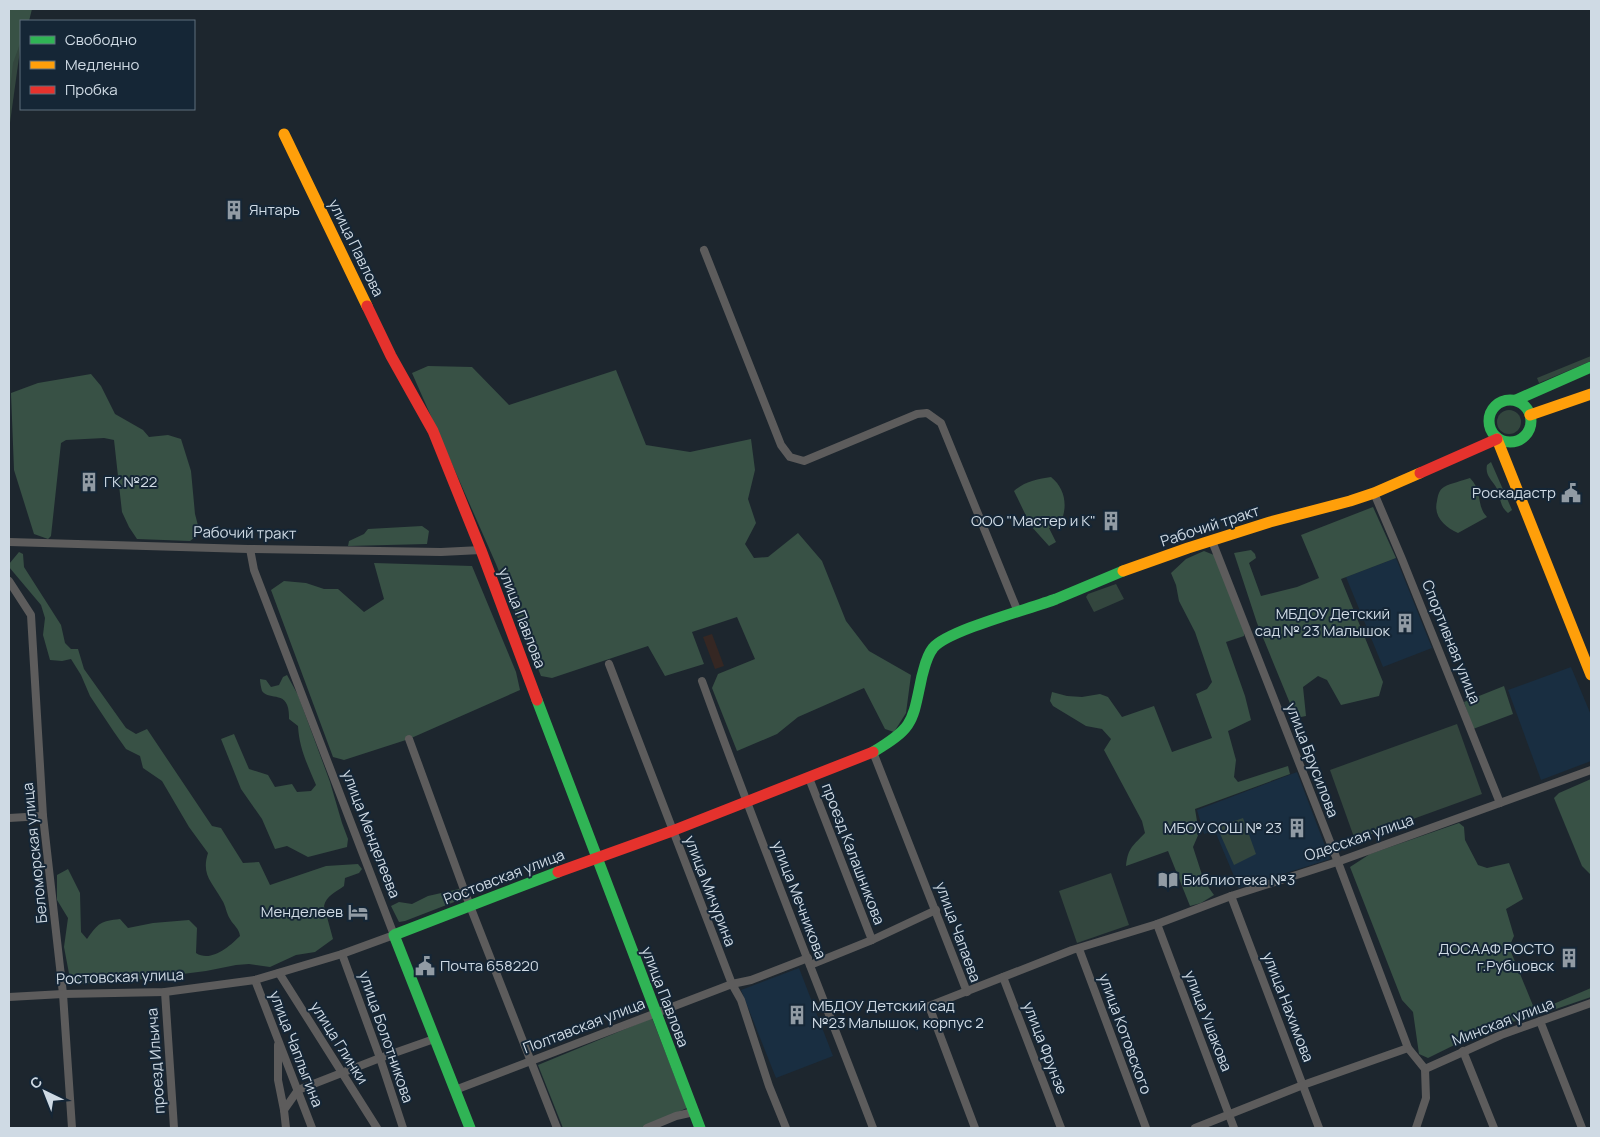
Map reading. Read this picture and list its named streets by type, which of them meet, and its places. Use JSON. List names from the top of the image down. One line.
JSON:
{"streets":{"street":["улица Павлова","Рабочий тракт","Спортивная улица","улица Брусилова","улица Менделеева","Одесская улица","Беломорская улица","проезд Калашникова","Ростовская улица","улица Мичурина","улица Мечникова","улица Чапаева","улица Нахимова","улица Ушакова","Минская улица","Полтавская улица","улица Котовского","улица Болотникова","улица Глинки","улица Фрунзе","улица Чаплыгина","проезд Ильича"]},"crossings":[["улица Павлова","Рабочий тракт"],["улица Павлова","Ростовская улица"],["улица Павлова","Полтавская улица"],["Рабочий тракт","Спортивная улица"],["Рабочий тракт","улица Брусилова"],["Рабочий тракт","улица Менделеева"],["Рабочий тракт","Ростовская улица"],["Спортивная улица","Одесская улица"],["улица Брусилова","Одесская улица"],["улица Брусилова","Минская улица"],["улица Менделеева","Ростовская улица"],["улица Менделеева","Полтавская улица"],["Одесская улица","улица Чапаева"],["Одесская улица","улица Нахимова"],["Одесская улица","улица Ушакова"],["Одесская улица","улица Котовского"],["Одесская улица","улица Фрунзе"],["Беломорская улица","Ростовская улица"],["проезд Калашникова","Ростовская улица"],["проезд Калашникова","Полтавская улица"],["Ростовская улица","улица Мичурина"],["Ростовская улица","улица Мечникова"],["Ростовская улица","улица Чапаева"],["Ростовская улица","улица Болотникова"],["Ростовская улица","улица Глинки"],["Ростовская улица","улица Чаплыгина"],["Ростовская улица","проезд Ильича"],["улица Мичурина","Полтавская улица"],["улица Мечникова","Полтавская улица"],["улица Чапаева","Полтавская улица"]],"places":{"building":["Янтарь","ГК №22","ООО \"Мастер и К\"","МБДОУ Детский сад № 23 Малышок","МБОУ СОШ № 23","ДОСААФ РОСТО г.Рубцовск","МБДОУ Детский сад №23 Малышок, корпус 2"],"public building":["Роскадастр","Почта 658220"],"library":["Библиотека №3"],"hotel":["Менделеев"]},"legend":["Свободно","Медленно","Пробка"],"north":"top left"}
